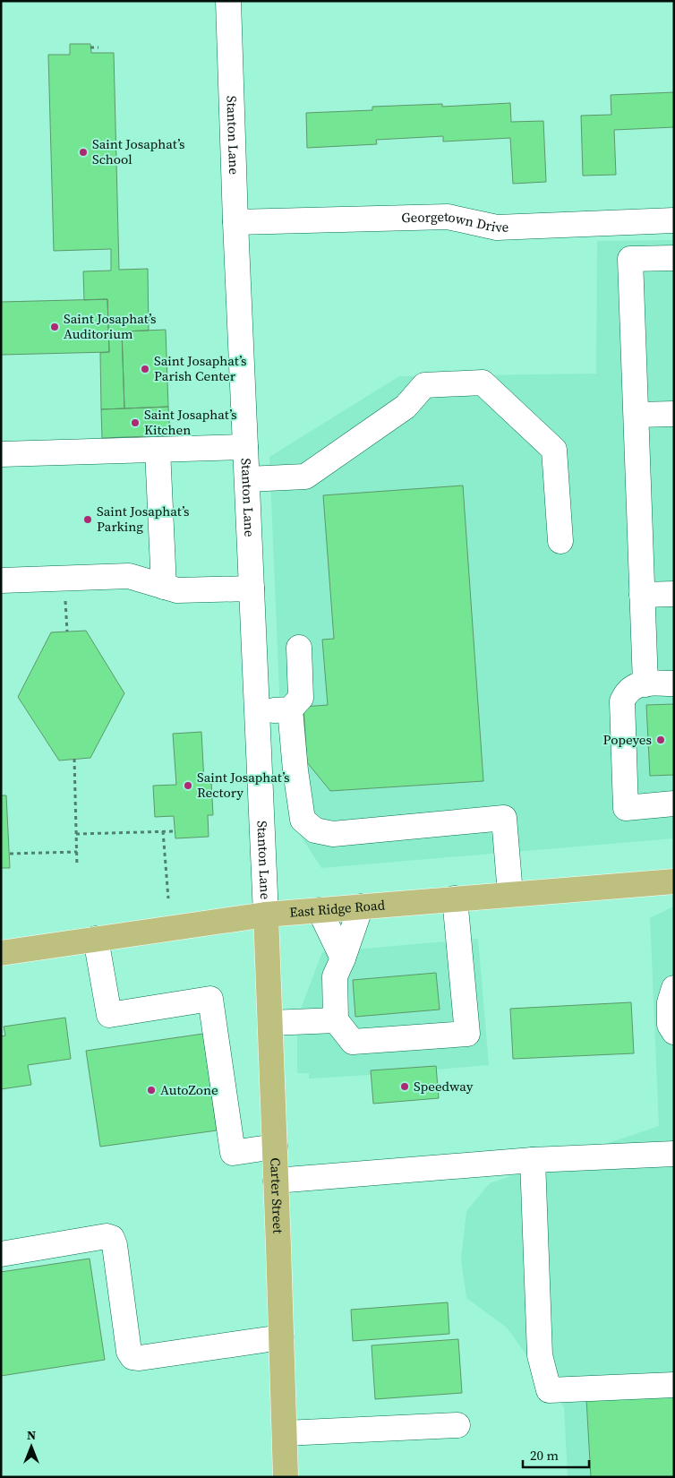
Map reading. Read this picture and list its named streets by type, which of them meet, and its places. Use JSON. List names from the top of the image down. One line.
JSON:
{"streets":{"main road":["East Ridge Road","Carter Street"],"street":["Stanton Lane","Georgetown Drive"]},"crossings":[["Stanton Lane","Georgetown Drive"],["Stanton Lane","East Ridge Road"],["Stanton Lane","Carter Street"],["East Ridge Road","Carter Street"]],"places":["Saint Josaphat’s School","Saint Josaphat’s Auditorium","Saint Josaphat’s Parish Center","Saint Josaphat’s Kitchen","Saint Josaphat’s Parking","Popeyes","Saint Josaphat’s Rectory","Speedway","AutoZone"],"scale_bar":"20 m","north":"top"}
